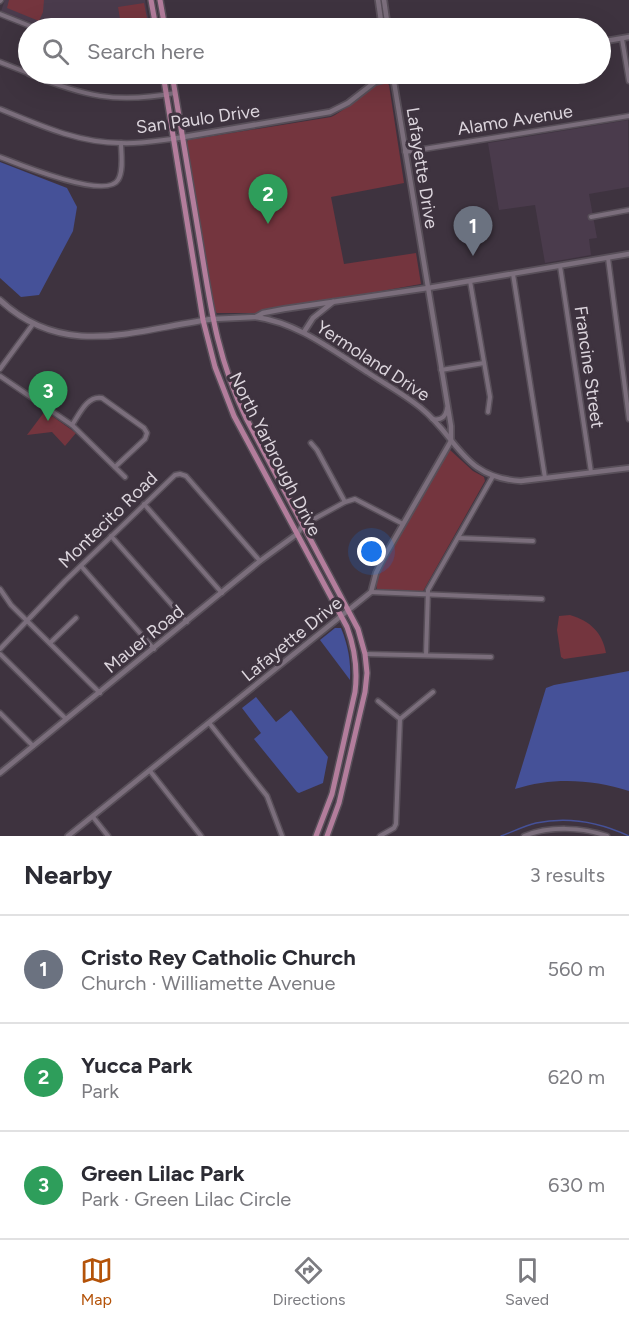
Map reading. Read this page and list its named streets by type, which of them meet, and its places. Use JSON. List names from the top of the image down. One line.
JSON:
{"streets":{"main road":["North Yarbrough Drive"],"street":["San Paulo Drive","Alamo Avenue","Lafayette Drive","Yermoland Drive","Francine Street","Montecito Road","Mauer Road"]},"crossings":[["San Paulo Drive","North Yarbrough Drive"],["Alamo Avenue","Lafayette Drive"],["Lafayette Drive","Yermoland Drive"],["Lafayette Drive","North Yarbrough Drive"],["Yermoland Drive","Francine Street"],["North Yarbrough Drive","Mauer Road"],["Montecito Road","Mauer Road"]],"page":{"search":"Search here","pins":["2","1","3"],"heading":["Nearby","3 results"],"list":[{"mark":"1","name":"Cristo Rey Catholic Church","note":"Church · Williamette Avenue","value":"560 m"},{"mark":"2","name":"Yucca Park","note":"Park","value":"620 m"},{"mark":"3","name":"Green Lilac Park","note":"Park · Green Lilac Circle","value":"630 m"}],"nav":["Map","Directions","Saved"]}}
